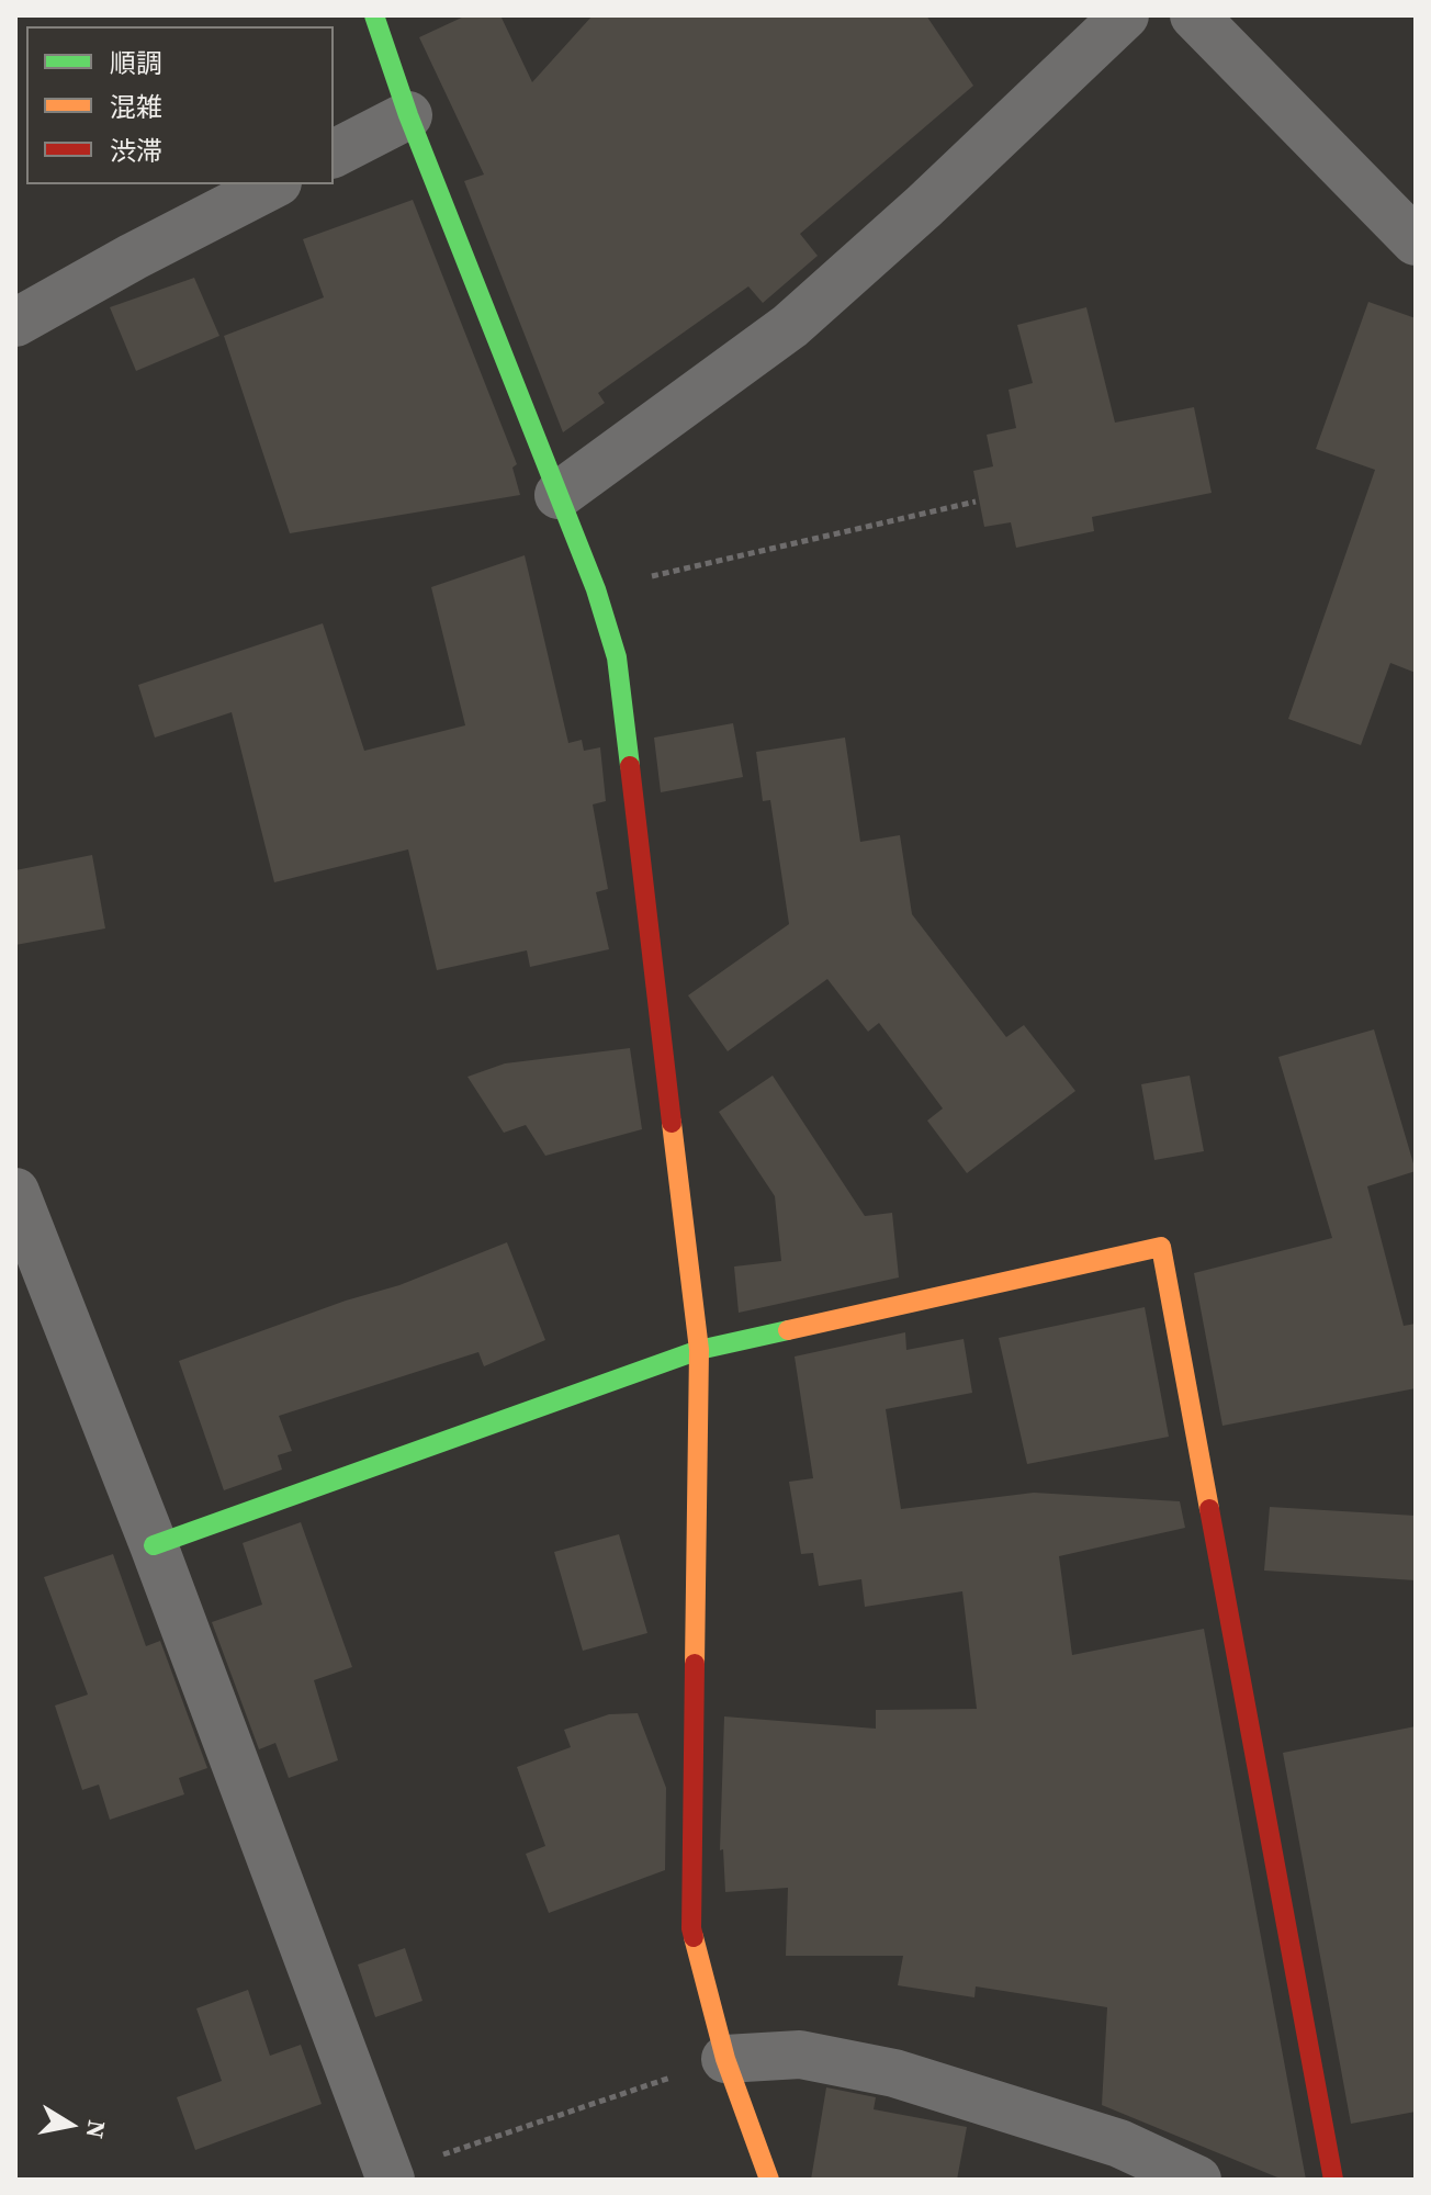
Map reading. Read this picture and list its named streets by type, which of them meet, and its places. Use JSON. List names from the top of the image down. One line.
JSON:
{"legend":["順調","混雑","渋滞"],"north":"right"}
